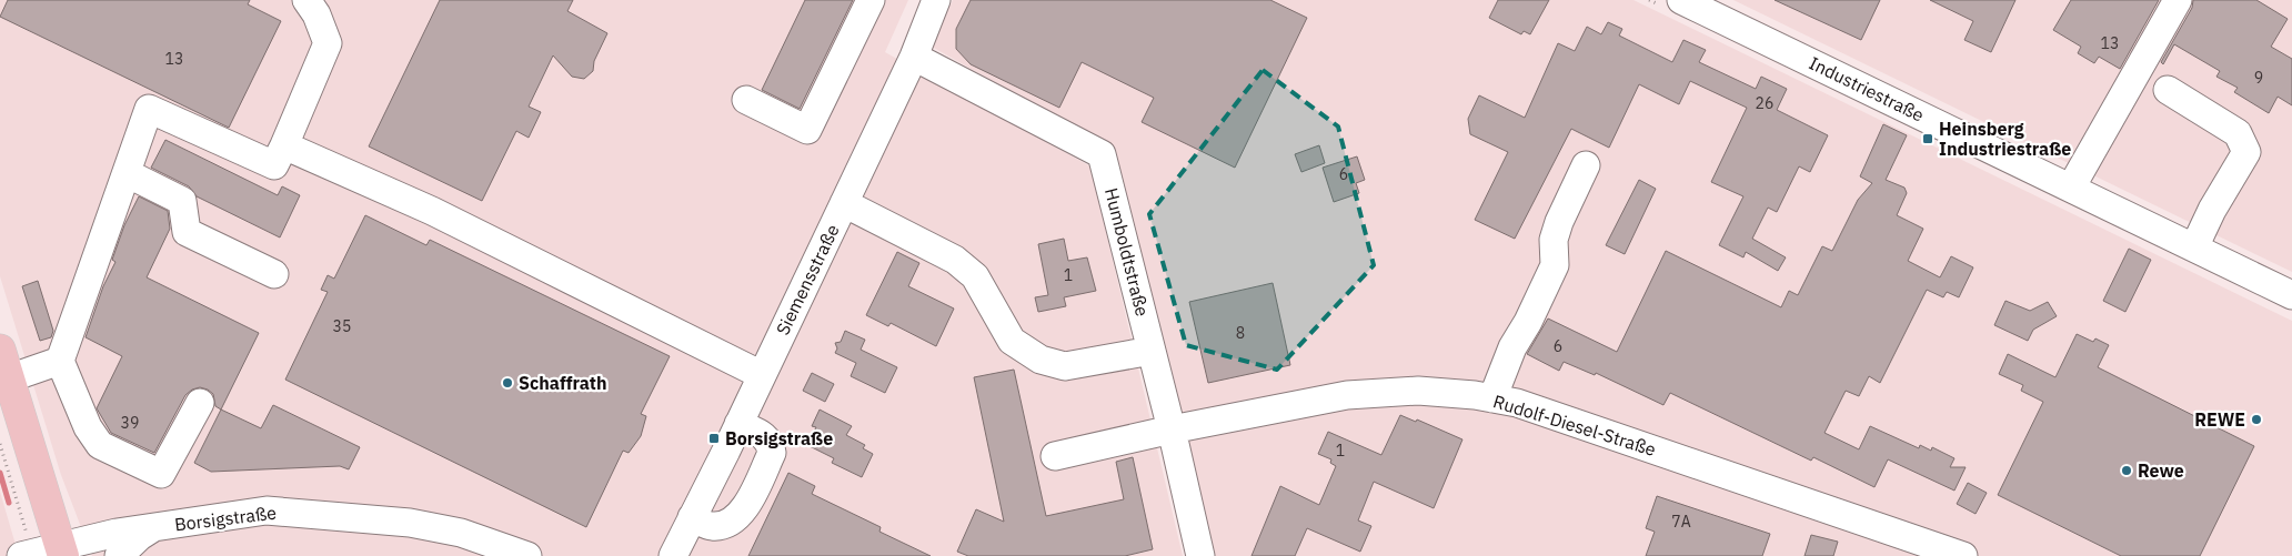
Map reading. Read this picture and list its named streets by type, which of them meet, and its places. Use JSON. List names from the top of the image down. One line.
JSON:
{"streets":{"street":["Industriestraße","Humboldtstraße","Siemensstraße","Rudolf-Diesel-Straße","Borsigstraße"]},"crossings":[["Humboldtstraße","Siemensstraße"],["Humboldtstraße","Rudolf-Diesel-Straße"]],"places":{"transit":["Heinsberg Industriestraße","Borsigstraße"],"other":["Schaffrath","REWE","Rewe"]},"house_numbers":["13","13","9","26","6","1","35","8","6","39","1","7A"]}
